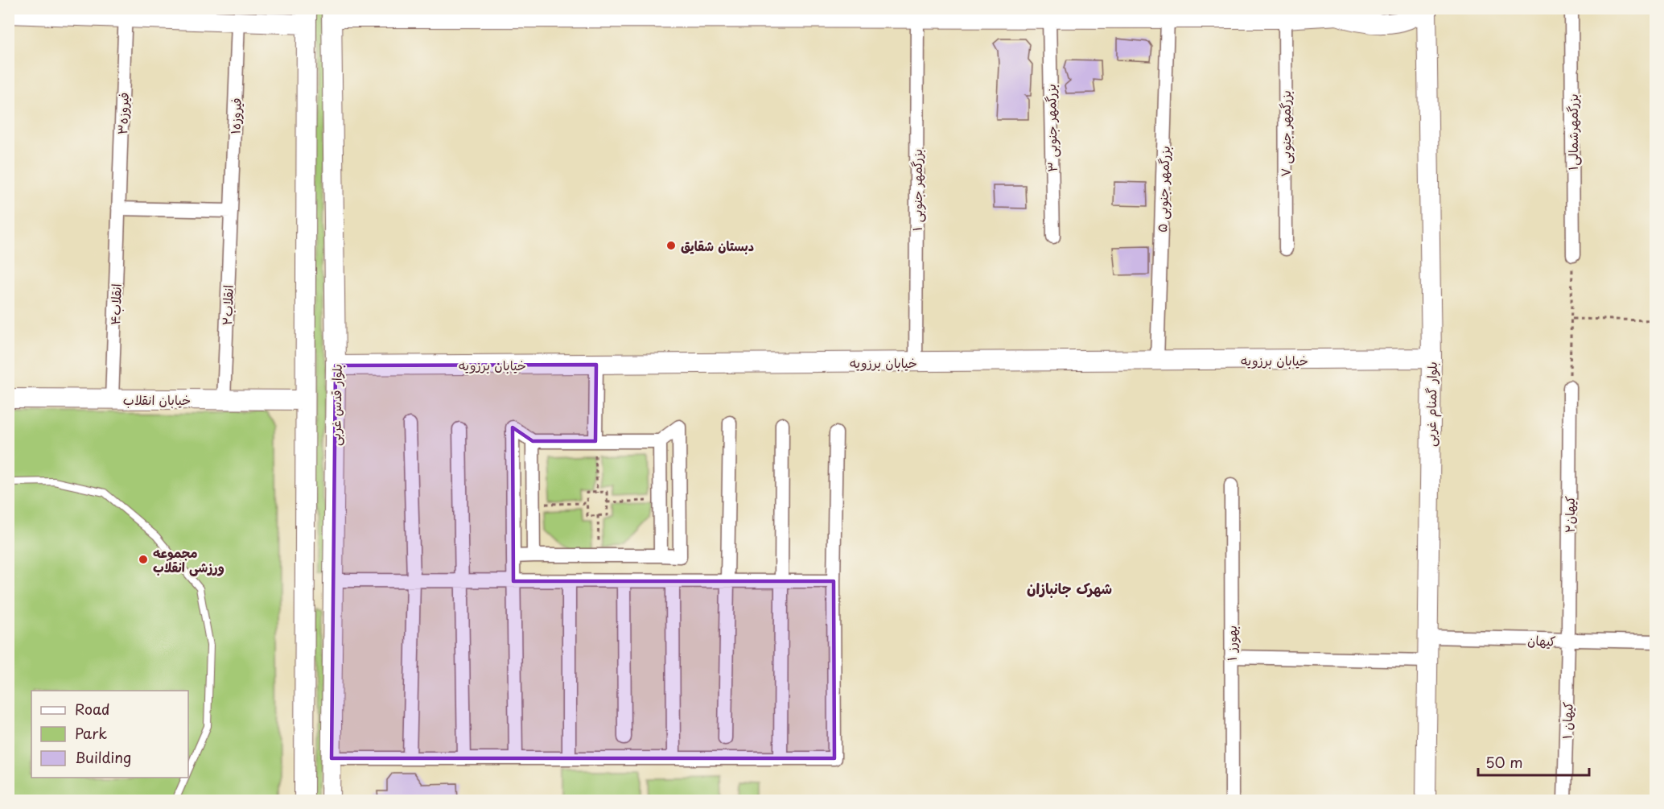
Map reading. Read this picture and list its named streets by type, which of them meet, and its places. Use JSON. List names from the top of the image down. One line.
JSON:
{"streets":{"main road":["خیابان برزویه","خیابان انقلاب","بلوار گمنام غربی","بلوار قدس غربی"],"street":["فیروزه۳","فیروزه۱","بزرگمهر جنوبی ۳","بزرگمهرشمالی۱","بزرگمهر جنوبی ۷","بزرگمهر جنوبی ۵","بزرگمهر جنوبی ۱","انقلاب۴","انقلاب۲","کیهان۲","کیهان","بهورز ۱","کیهان ۱"]},"crossings":[["فیروزه۳","انقلاب۴"],["فیروزه۱","انقلاب۲"],["بزرگمهر جنوبی ۵","خیابان برزویه"],["بزرگمهر جنوبی ۱","خیابان برزویه"],["انقلاب۴","خیابان انقلاب"],["انقلاب۲","خیابان انقلاب"],["خیابان برزویه","بلوار گمنام غربی"],["خیابان برزویه","بلوار قدس غربی"],["بلوار گمنام غربی","کیهان"],["کیهان۲","کیهان"],["کیهان۲","کیهان ۱"],["کیهان","کیهان ۱"]],"districts":["شهرک جانبازان"],"places":["دبستان شقایق","مجموعه ورزشی انقلاب"],"legend":["Road","Park","Building"],"scale_bar":"50 m"}
